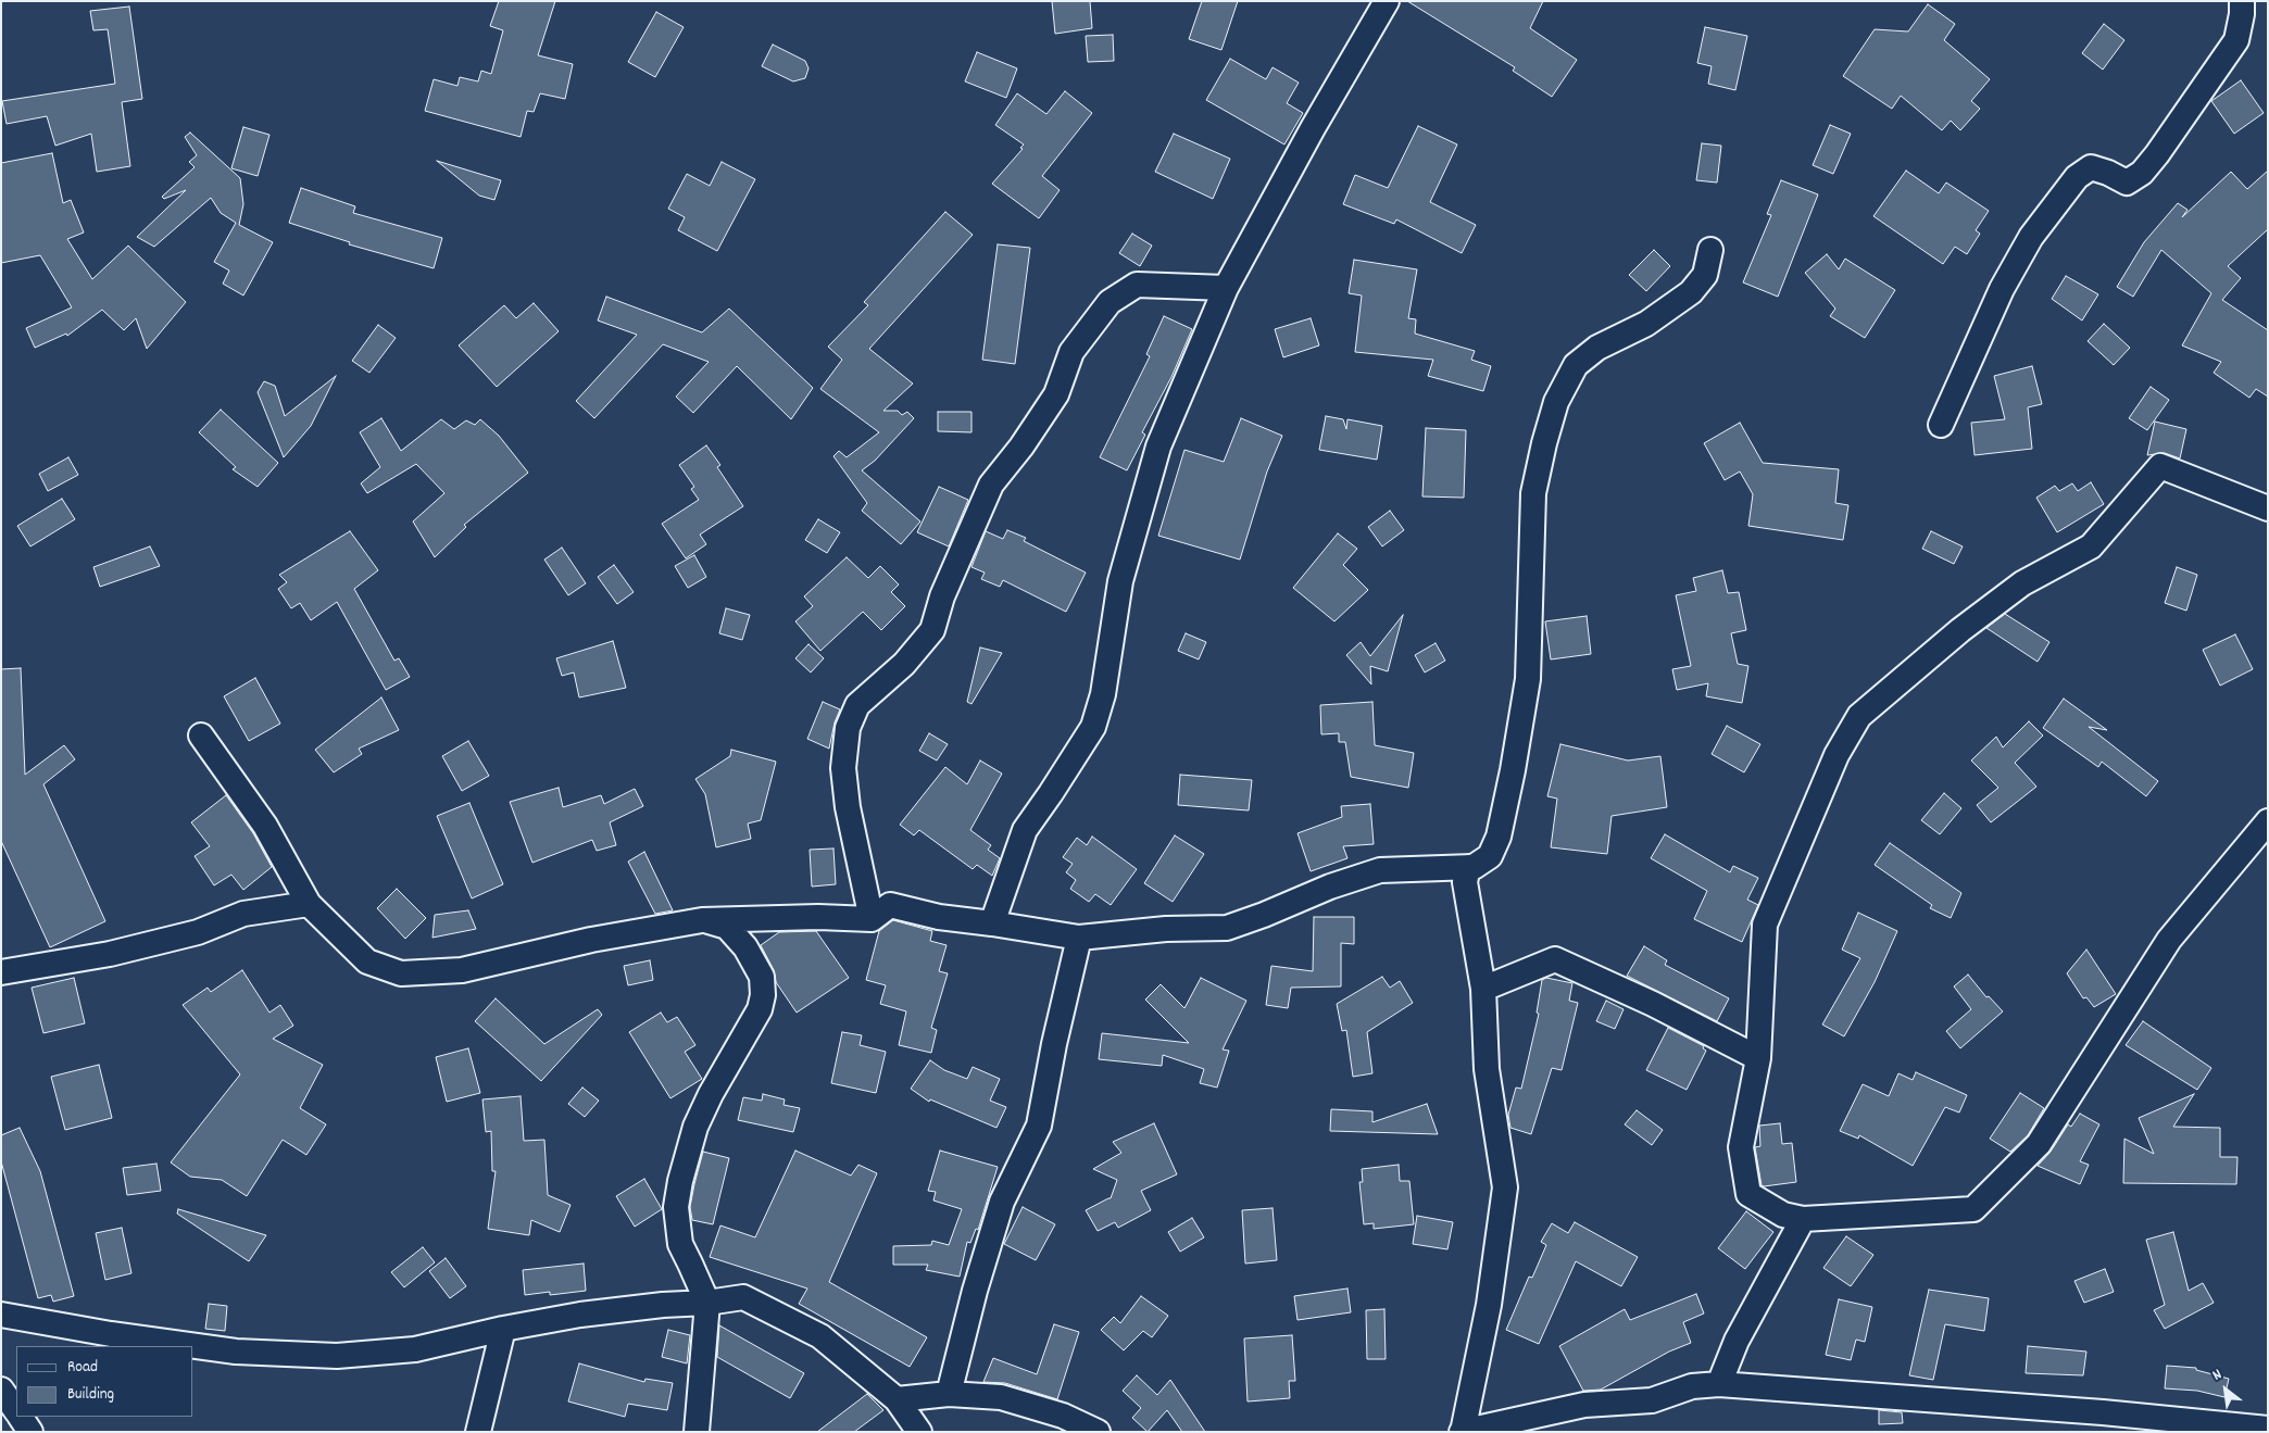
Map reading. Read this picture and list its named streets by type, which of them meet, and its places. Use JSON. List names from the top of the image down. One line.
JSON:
{"legend":["Road","Building"],"north":"top left"}
